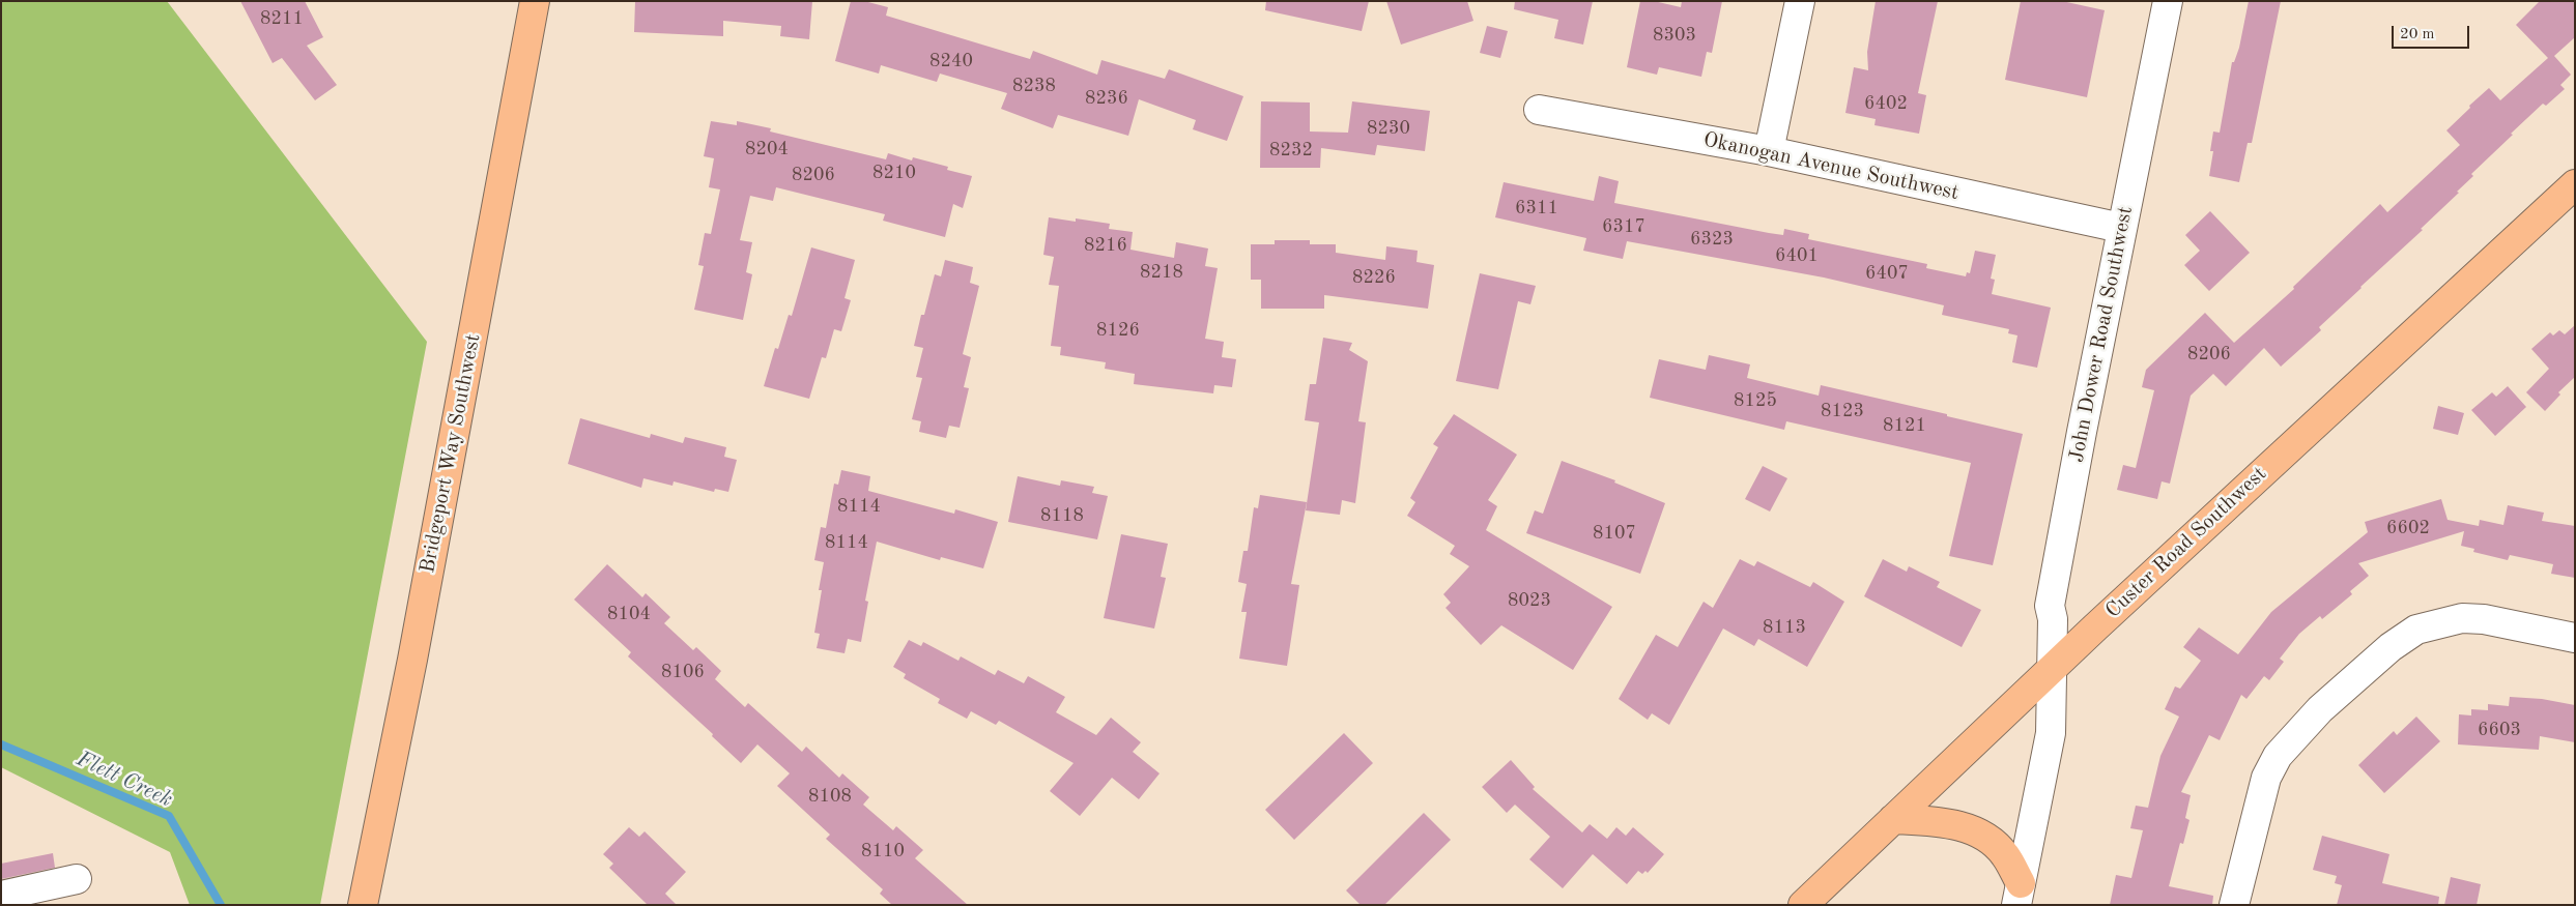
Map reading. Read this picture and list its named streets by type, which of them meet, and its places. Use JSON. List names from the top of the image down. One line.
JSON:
{"streets":{"main road":["Bridgeport Way Southwest","Custer Road Southwest"],"street":["Okanogan Avenue Southwest","John Dower Road Southwest"]},"crossings":[["Okanogan Avenue Southwest","John Dower Road Southwest"],["John Dower Road Southwest","Custer Road Southwest"]],"water":["Flett Creek"],"house_numbers":["8211","8303","8240","8238","8236","6402","8230","8204","8232","8210","8206","6311","6317","6323","8216","6401","8218","6407","8226","8126","8206","8125","8123","8121","8114","8118","6602","8107","8114","8023","8104","8113","8106","6603","8108","8110"],"scale_bar":"20 m"}
